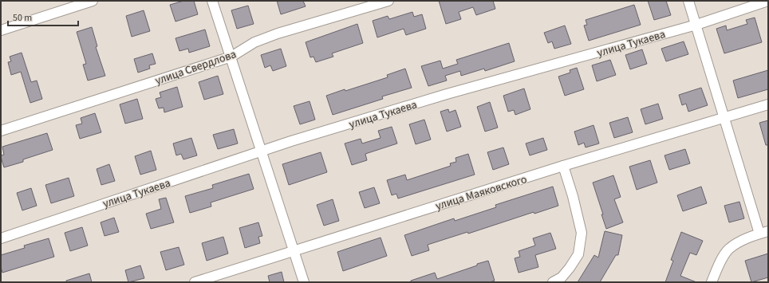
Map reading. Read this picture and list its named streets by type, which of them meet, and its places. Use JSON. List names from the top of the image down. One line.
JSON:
{"streets":{"street":["улица Тукаева","улица Свердлова","улица Маяковского"]},"scale_bar":"50 m"}
